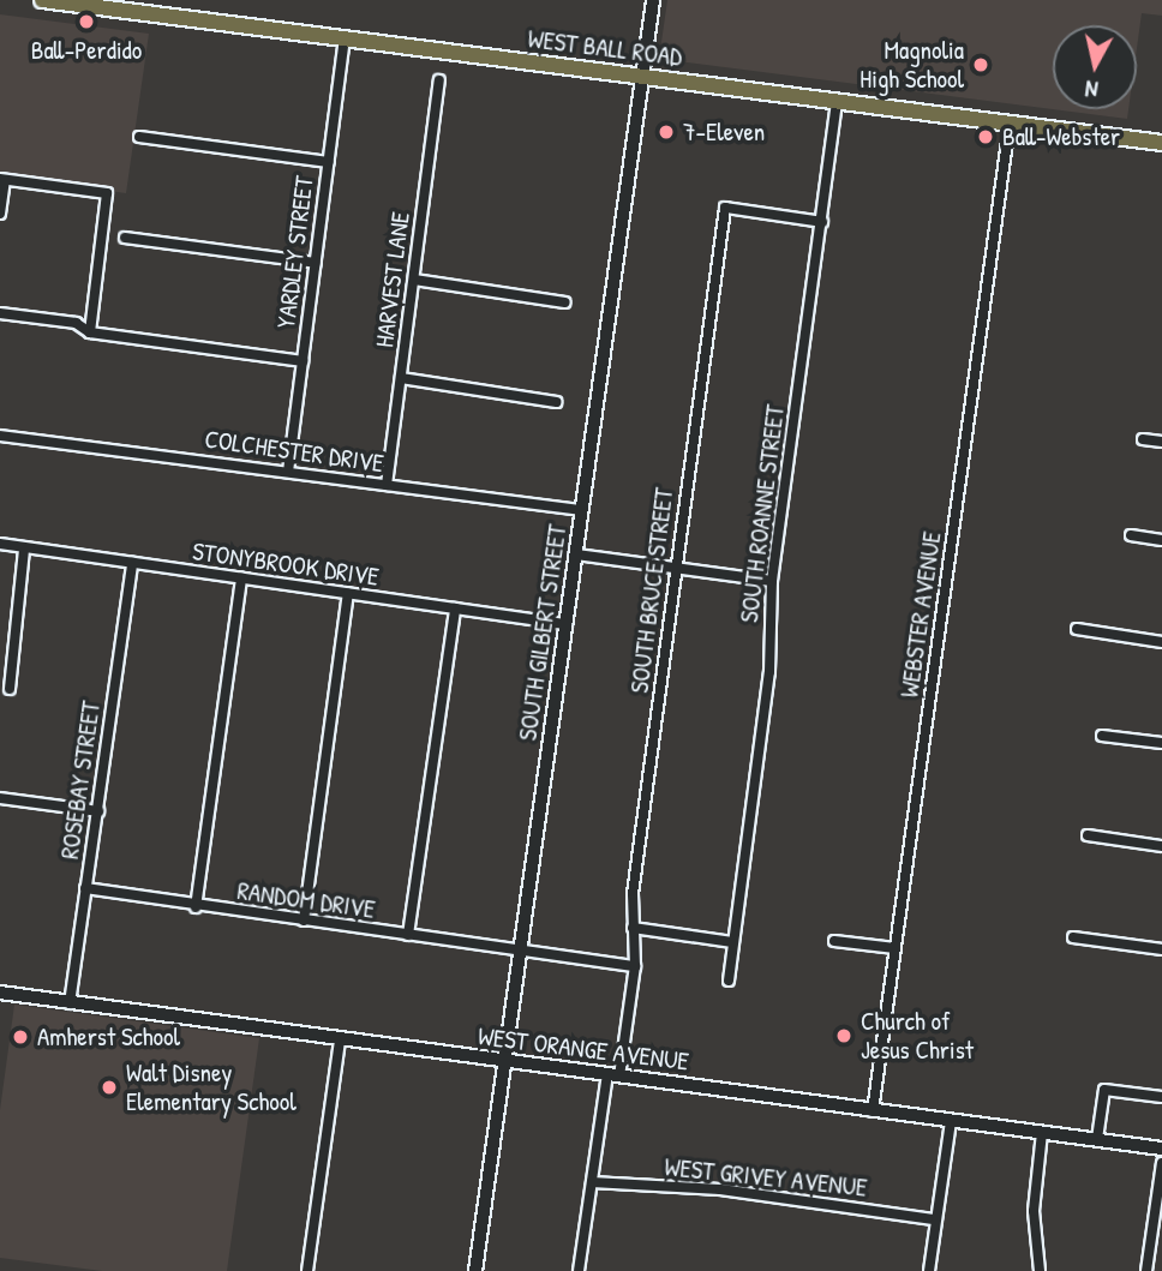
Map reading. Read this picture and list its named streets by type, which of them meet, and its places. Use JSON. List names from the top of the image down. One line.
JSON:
{"streets":{"main road":["WEST BALL ROAD"],"street":["YARDLEY STREET","HARVEST LANE","COLCHESTER DRIVE","SOUTH ROANNE STREET","STONYBROOK DRIVE","SOUTH BRUCE STREET","WEBSTER AVENUE","SOUTH GILBERT STREET","ROSEBAY STREET","RANDOM DRIVE","WEST ORANGE AVENUE","WEST GRIVEY AVENUE"]},"crossings":[["WEST BALL ROAD","YARDLEY STREET"],["WEST BALL ROAD","SOUTH ROANNE STREET"],["WEST BALL ROAD","WEBSTER AVENUE"],["WEST BALL ROAD","SOUTH GILBERT STREET"],["YARDLEY STREET","COLCHESTER DRIVE"],["HARVEST LANE","COLCHESTER DRIVE"],["COLCHESTER DRIVE","SOUTH GILBERT STREET"],["SOUTH ROANNE STREET","SOUTH BRUCE STREET"],["STONYBROOK DRIVE","SOUTH GILBERT STREET"],["STONYBROOK DRIVE","ROSEBAY STREET"],["SOUTH BRUCE STREET","RANDOM DRIVE"],["SOUTH BRUCE STREET","WEST ORANGE AVENUE"],["SOUTH BRUCE STREET","WEST GRIVEY AVENUE"],["WEBSTER AVENUE","WEST ORANGE AVENUE"],["SOUTH GILBERT STREET","RANDOM DRIVE"],["SOUTH GILBERT STREET","WEST ORANGE AVENUE"],["ROSEBAY STREET","RANDOM DRIVE"],["ROSEBAY STREET","WEST ORANGE AVENUE"]],"places":["Ball-Perdido","Magnolia High School","7-Eleven","Ball-Webster","Church of Jesus Christ","Amherst School","Walt Disney Elementary School"],"north":"bottom"}
